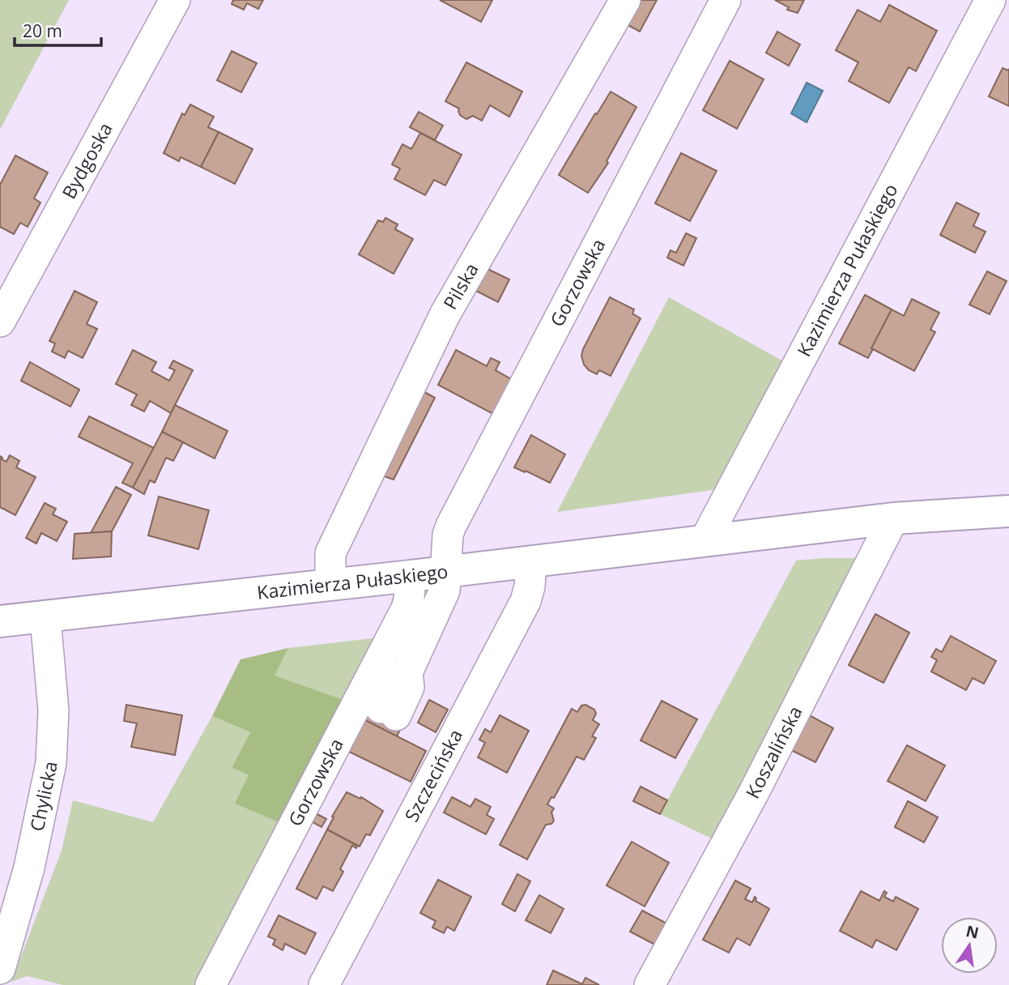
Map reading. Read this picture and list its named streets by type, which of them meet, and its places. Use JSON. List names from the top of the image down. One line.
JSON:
{"streets":{"main road":["Kazimierza Pułaskiego"],"street":["Bydgoska","Gorzowska","Pilska","Koszalińska","Szczecińska","Chylicka"]},"crossings":[["Kazimierza Pułaskiego","Gorzowska"],["Kazimierza Pułaskiego","Pilska"],["Kazimierza Pułaskiego","Koszalińska"],["Kazimierza Pułaskiego","Szczecińska"],["Kazimierza Pułaskiego","Chylicka"]],"scale_bar":"20 m","north":"top"}
